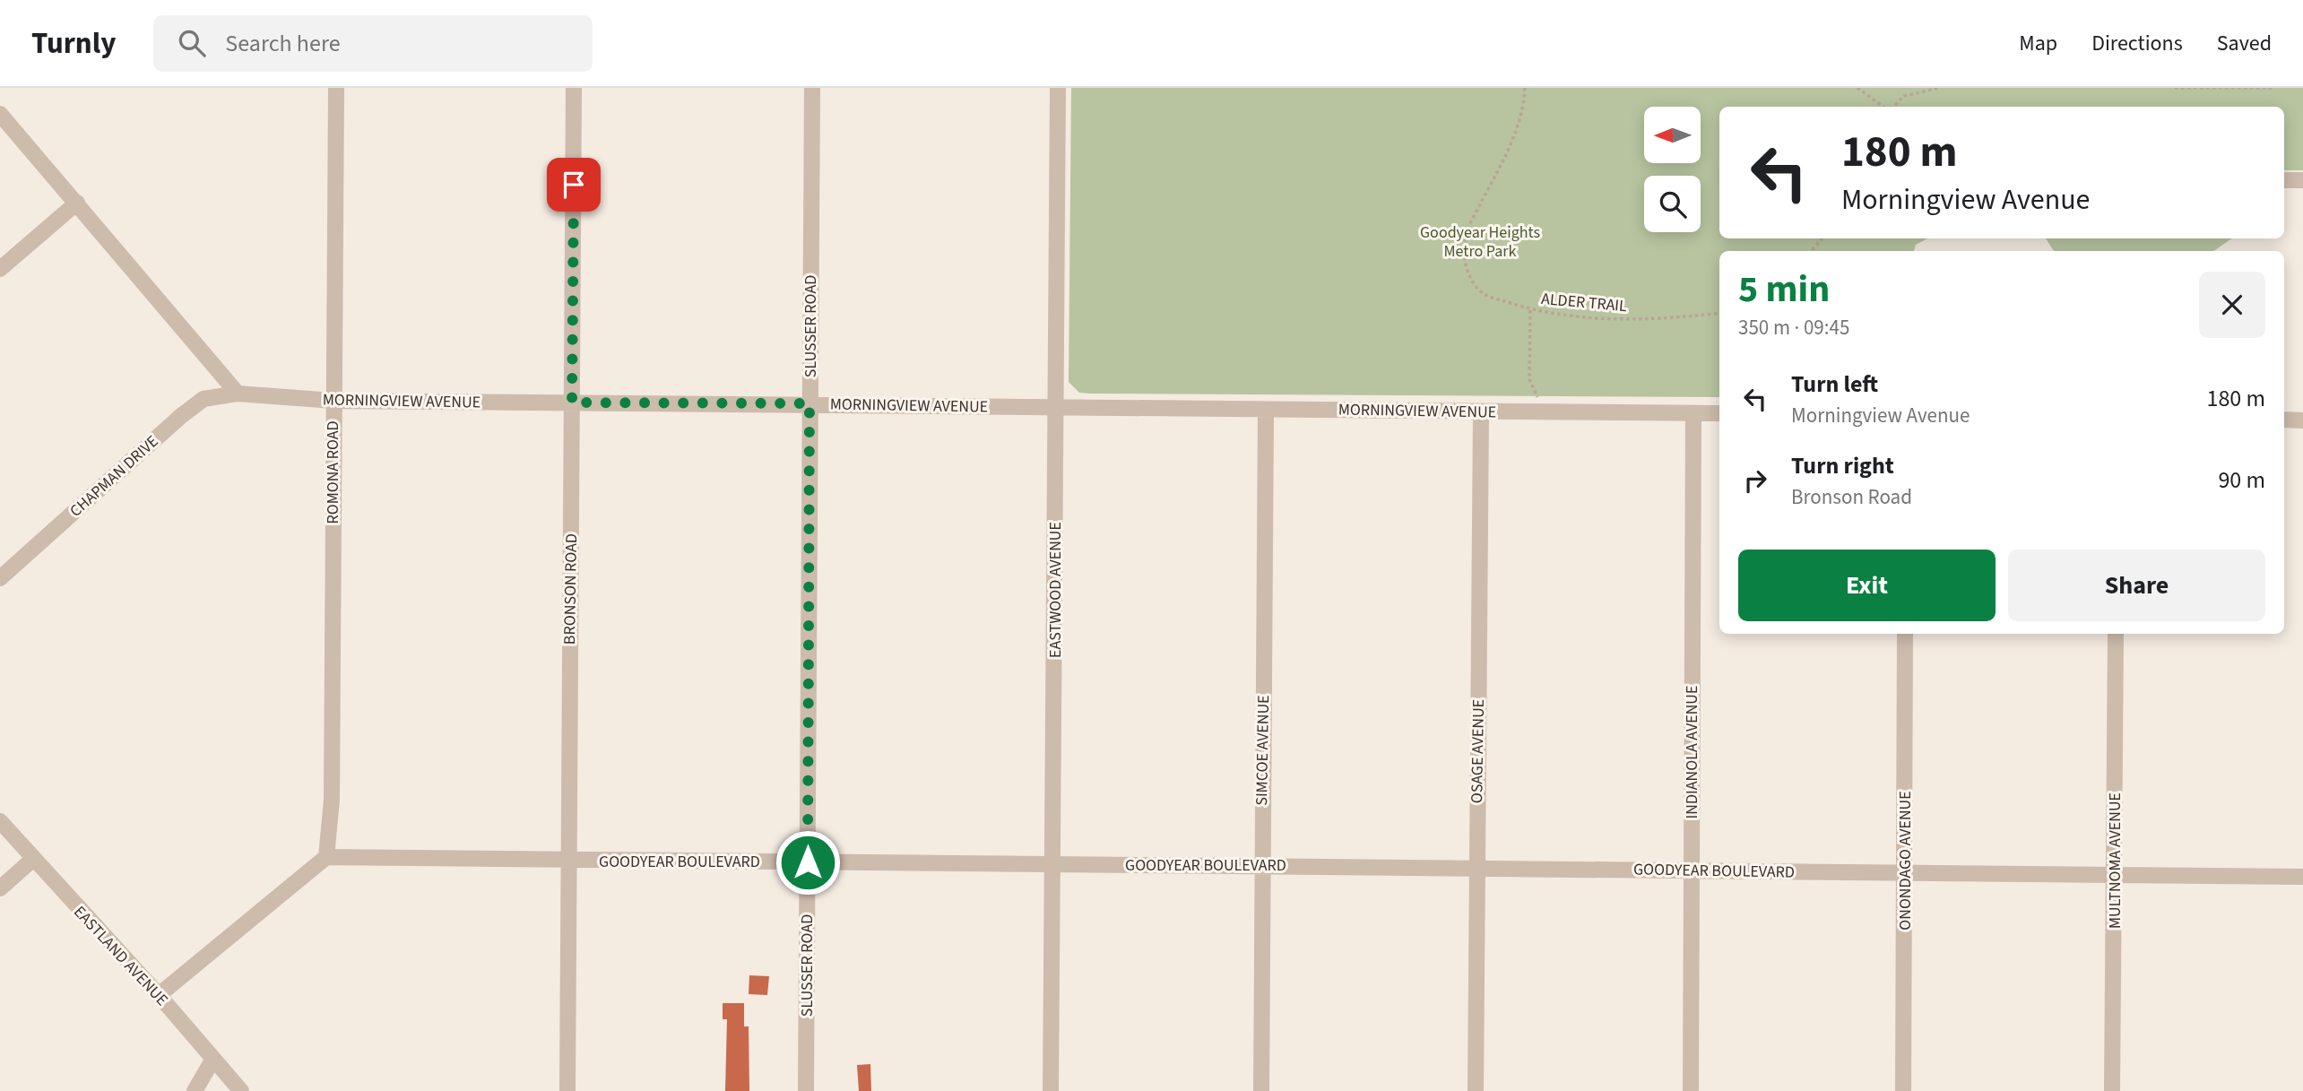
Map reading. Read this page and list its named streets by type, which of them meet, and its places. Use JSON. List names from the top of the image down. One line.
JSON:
{"streets":{"street":["SLUSSER ROAD","MORNINGVIEW AVENUE","ROMONA ROAD","CHAPMAN DRIVE","BRONSON ROAD","EASTWOOD AVENUE","SIMCOE AVENUE","OSAGE AVENUE","INDIANOLA AVENUE","ONONDAGO AVENUE","MULTNOMA AVENUE","GOODYEAR BOULEVARD","EASTLAND AVENUE"],"path":["ALDER TRAIL"]},"crossings":[["SLUSSER ROAD","MORNINGVIEW AVENUE"],["SLUSSER ROAD","GOODYEAR BOULEVARD"],["MORNINGVIEW AVENUE","ROMONA ROAD"],["MORNINGVIEW AVENUE","CHAPMAN DRIVE"],["MORNINGVIEW AVENUE","BRONSON ROAD"],["MORNINGVIEW AVENUE","EASTWOOD AVENUE"],["MORNINGVIEW AVENUE","SIMCOE AVENUE"],["MORNINGVIEW AVENUE","OSAGE AVENUE"],["MORNINGVIEW AVENUE","INDIANOLA AVENUE"],["ROMONA ROAD","GOODYEAR BOULEVARD"],["BRONSON ROAD","GOODYEAR BOULEVARD"],["EASTWOOD AVENUE","GOODYEAR BOULEVARD"],["SIMCOE AVENUE","GOODYEAR BOULEVARD"],["OSAGE AVENUE","GOODYEAR BOULEVARD"],["INDIANOLA AVENUE","GOODYEAR BOULEVARD"],["ONONDAGO AVENUE","GOODYEAR BOULEVARD"],["MULTNOMA AVENUE","GOODYEAR BOULEVARD"]],"parks":["Goodyear Heights Metro Park"],"north":"left","page":{"header":"Turnly","search":"Search here","nav":["Map","Directions","Saved"],"turn":["180 m","Morningview Avenue"],"heading":["5 min","350 m · 09:45"],"list":[{"name":"Turn left","note":"Morningview Avenue","value":"180 m"},{"name":"Turn right","note":"Bronson Road","value":"90 m"}],"buttons":["Exit","Share"]}}
